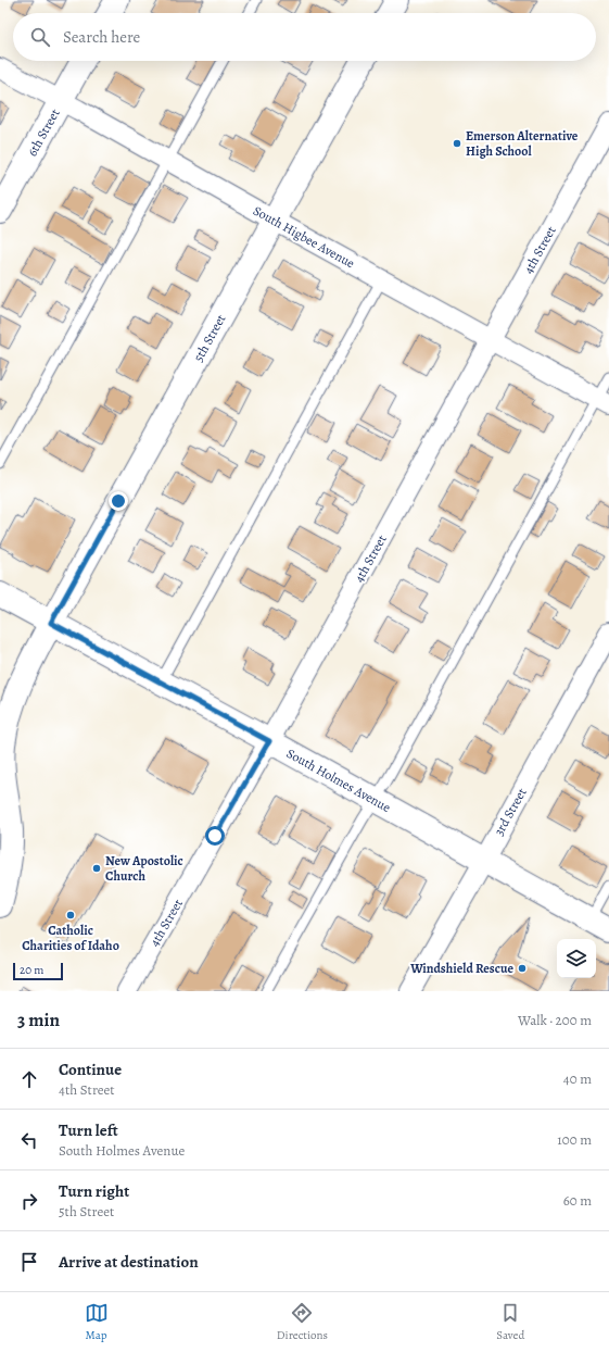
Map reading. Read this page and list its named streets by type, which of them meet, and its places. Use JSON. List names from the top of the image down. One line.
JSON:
{"streets":{"street":["6th Street","South Higbee Avenue","4th Street","5th Street","South Holmes Avenue","3rd Street"]},"crossings":[["6th Street","South Higbee Avenue"],["South Higbee Avenue","4th Street"],["South Higbee Avenue","5th Street"],["4th Street","South Holmes Avenue"],["5th Street","South Holmes Avenue"],["South Holmes Avenue","3rd Street"]],"places":["Emerson Alternative High School","New Apostolic Church","Catholic Charities of Idaho","Windshield Rescue"],"scale_bar":"20 m","page":{"search":"Search here","scale":"20 m","heading":["3 min","Walk · 200 m"],"list":[["Continue","4th Street","40 m"],["Turn left","South Holmes Avenue","100 m"],["Turn right","5th Street","60 m"],"Arrive at destination"],"nav":["Map","Directions","Saved"]}}
